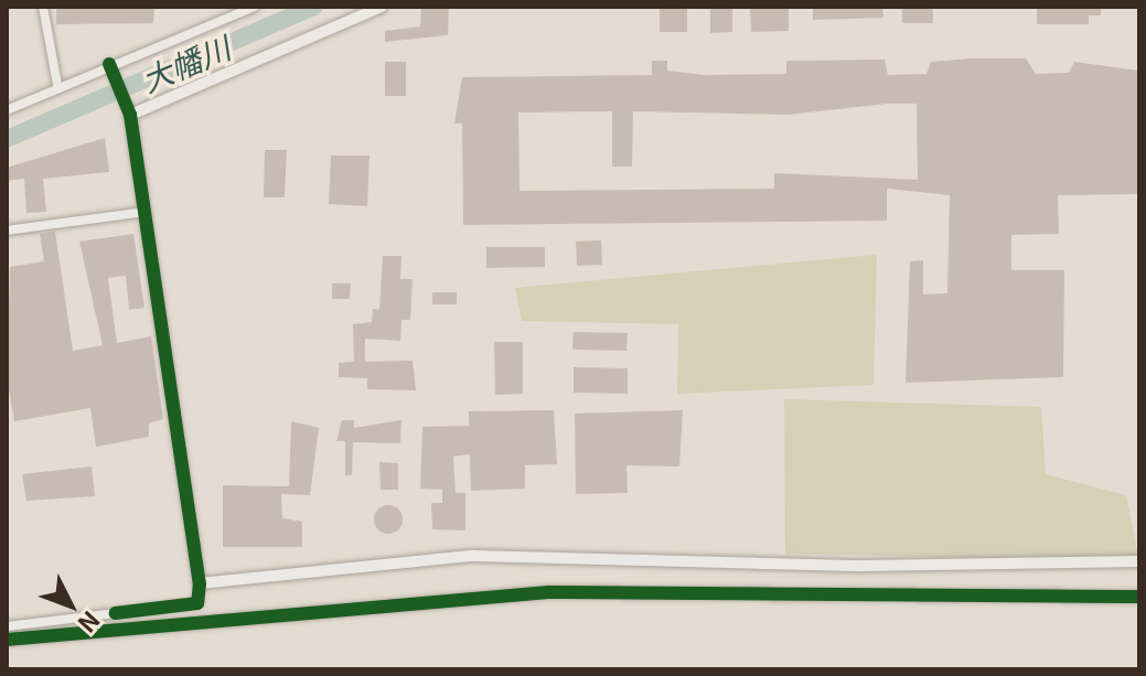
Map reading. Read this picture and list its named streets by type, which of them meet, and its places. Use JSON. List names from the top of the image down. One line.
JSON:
{"water":["大幡川"],"north":"bottom right"}
